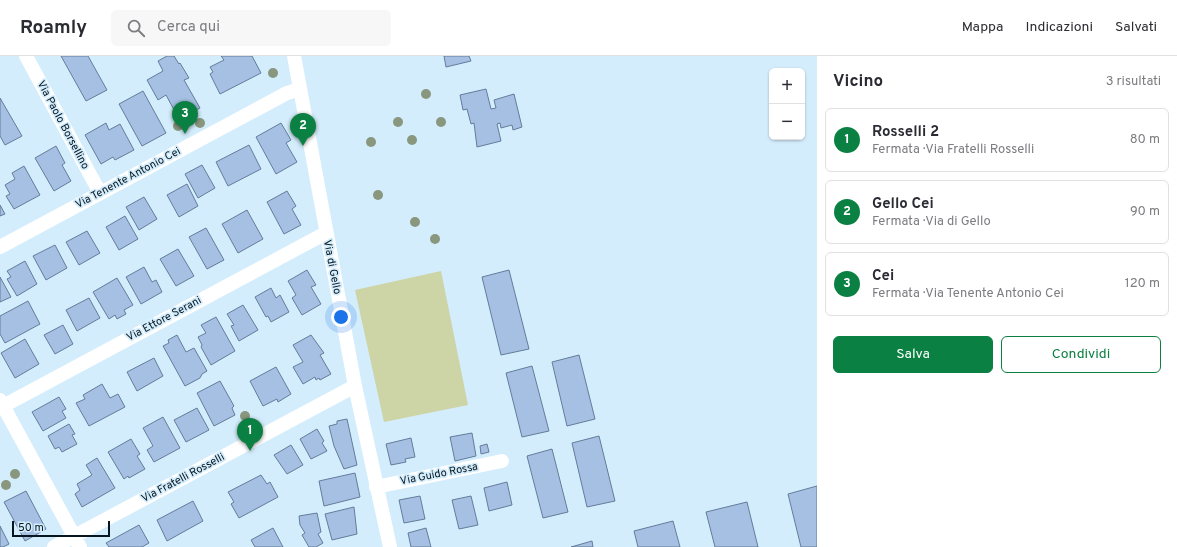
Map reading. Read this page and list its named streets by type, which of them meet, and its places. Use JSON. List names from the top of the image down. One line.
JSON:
{"streets":{"street":["Via Paolo Borsellino","Via Tenente Antonio Cei","Via di Gello","Via Ettore Serani","Via Guido Rossa","Via Fratelli Rosselli"]},"crossings":[["Via Paolo Borsellino","Via Tenente Antonio Cei"],["Via Tenente Antonio Cei","Via di Gello"],["Via di Gello","Via Ettore Serani"],["Via di Gello","Via Guido Rossa"],["Via di Gello","Via Fratelli Rosselli"]],"scale_bar":"50 m","page":{"header":"Roamly","search":"Cerca qui","nav":["Mappa","Indicazioni","Salvati"],"heading":["Vicino","3 risultati"],"map_buttons":["+","−"],"pins":["3","2","1"],"list":[{"mark":"1","name":"Rosselli 2","note":"Fermata · Via Fratelli Rosselli","value":"80 m"},{"mark":"2","name":"Gello Cei","note":"Fermata · Via di Gello","value":"90 m"},{"mark":"3","name":"Cei","note":"Fermata · Via Tenente Antonio Cei","value":"120 m"}],"buttons":["Salva","Condividi"],"scale":"50 m"}}
